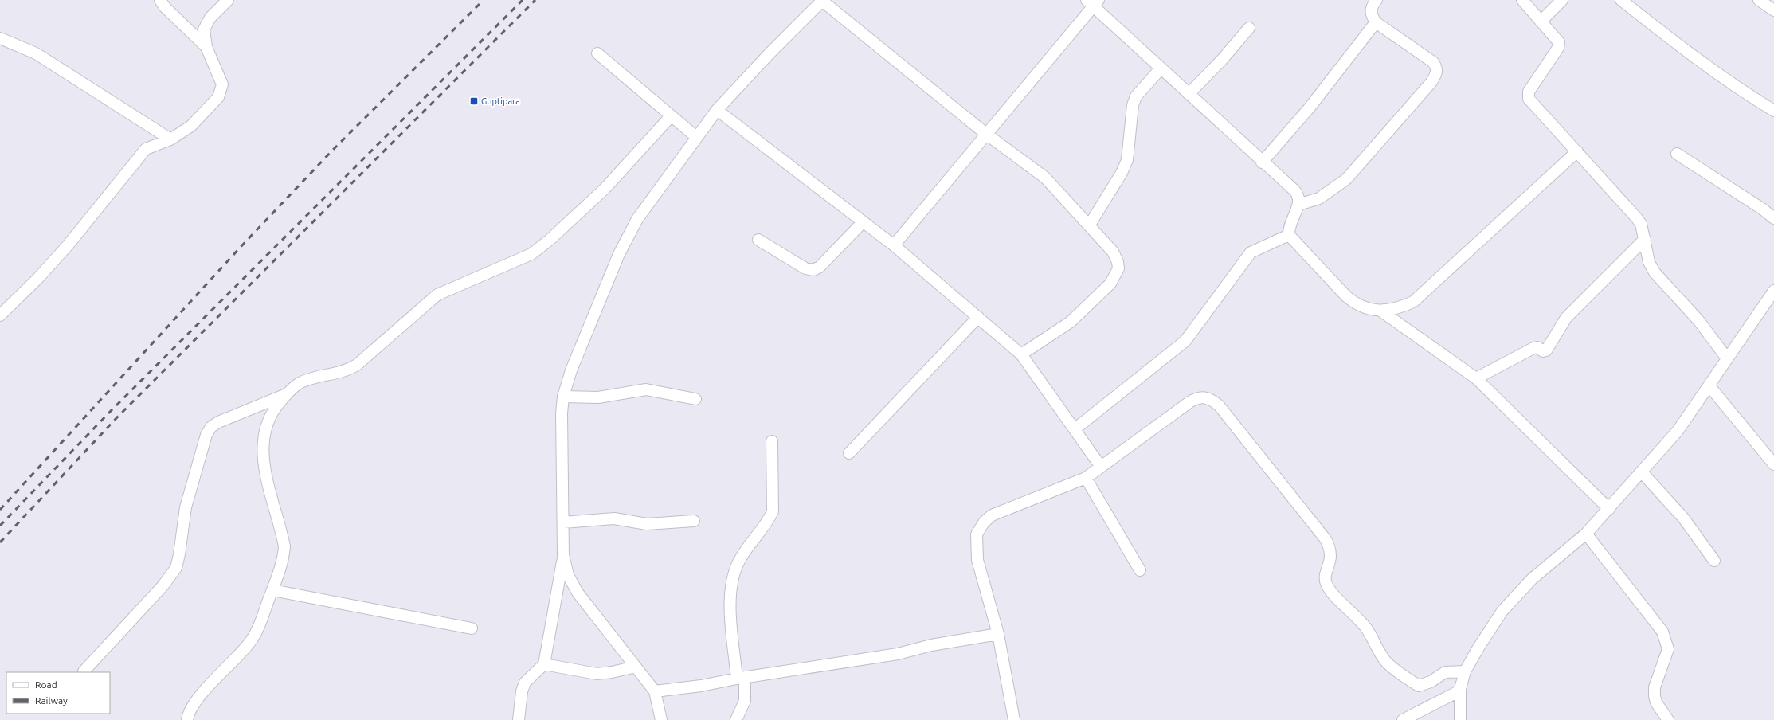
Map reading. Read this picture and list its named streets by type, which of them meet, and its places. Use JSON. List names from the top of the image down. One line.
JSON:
{"places":{"transit":["Guptipara"]},"legend":["Road","Railway"]}
